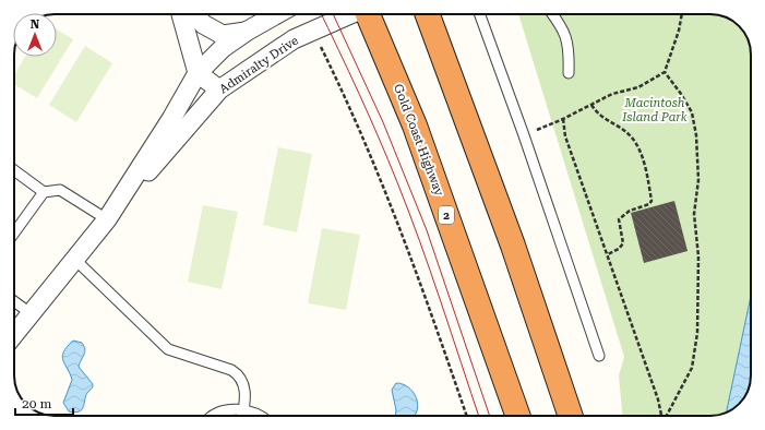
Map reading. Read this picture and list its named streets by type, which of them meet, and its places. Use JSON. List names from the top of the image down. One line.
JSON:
{"streets":{"highway":["Gold Coast Highway","2"],"street":["Admiralty Drive"]},"parks":["Macintosh Island Park"],"scale_bar":"20 m","north":"top"}
